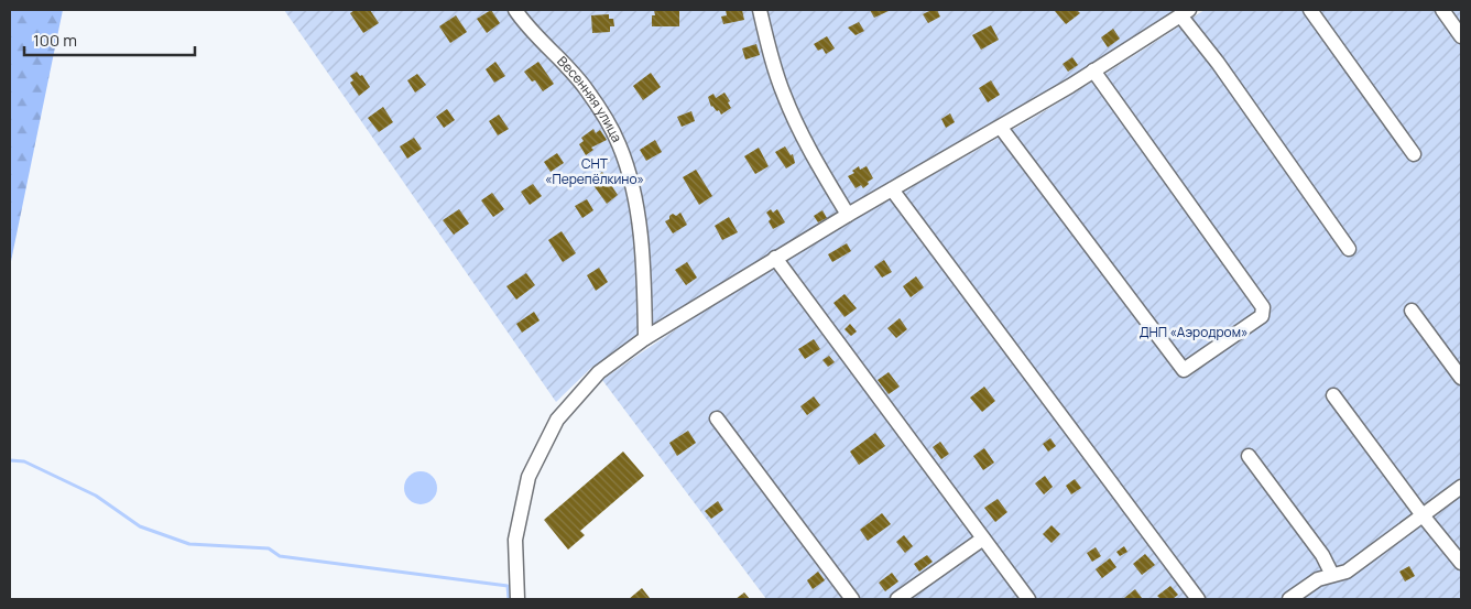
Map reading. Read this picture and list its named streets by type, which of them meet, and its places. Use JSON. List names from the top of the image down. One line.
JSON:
{"streets":{"street":["Весенняя улица"]},"parks":["СНТ «Перепёлкино»","ДНП «Аэродром»"],"scale_bar":"100 m"}
